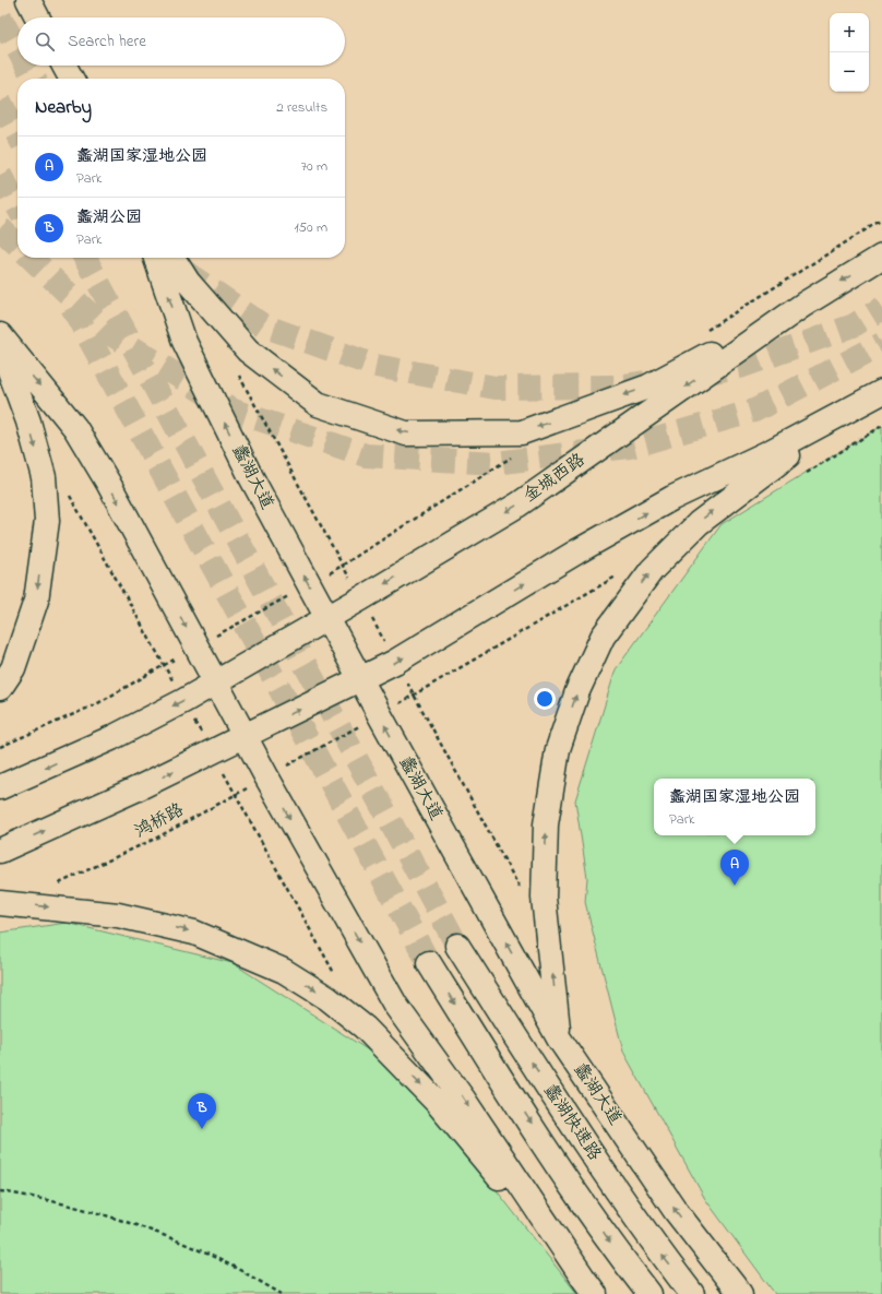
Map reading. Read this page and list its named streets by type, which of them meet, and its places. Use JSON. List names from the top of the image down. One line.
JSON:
{"streets":{"main road":["蠡湖大道","金城西路","蠡湖快速路"],"path":["鸿桥路"]},"crossings":[["蠡湖大道","金城西路"],["蠡湖大道","鸿桥路"]],"page":{"map_buttons":["+","−"],"search":"Search here","heading":["Nearby","2 results"],"list":[{"mark":"A","name":"蠡湖国家湿地公园","note":"Park","value":"70 m"},{"mark":"B","name":"蠡湖公园","note":"Park","value":"150 m"}],"popup":["蠡湖国家湿地公园","Park"],"pins":["A","B"]}}
